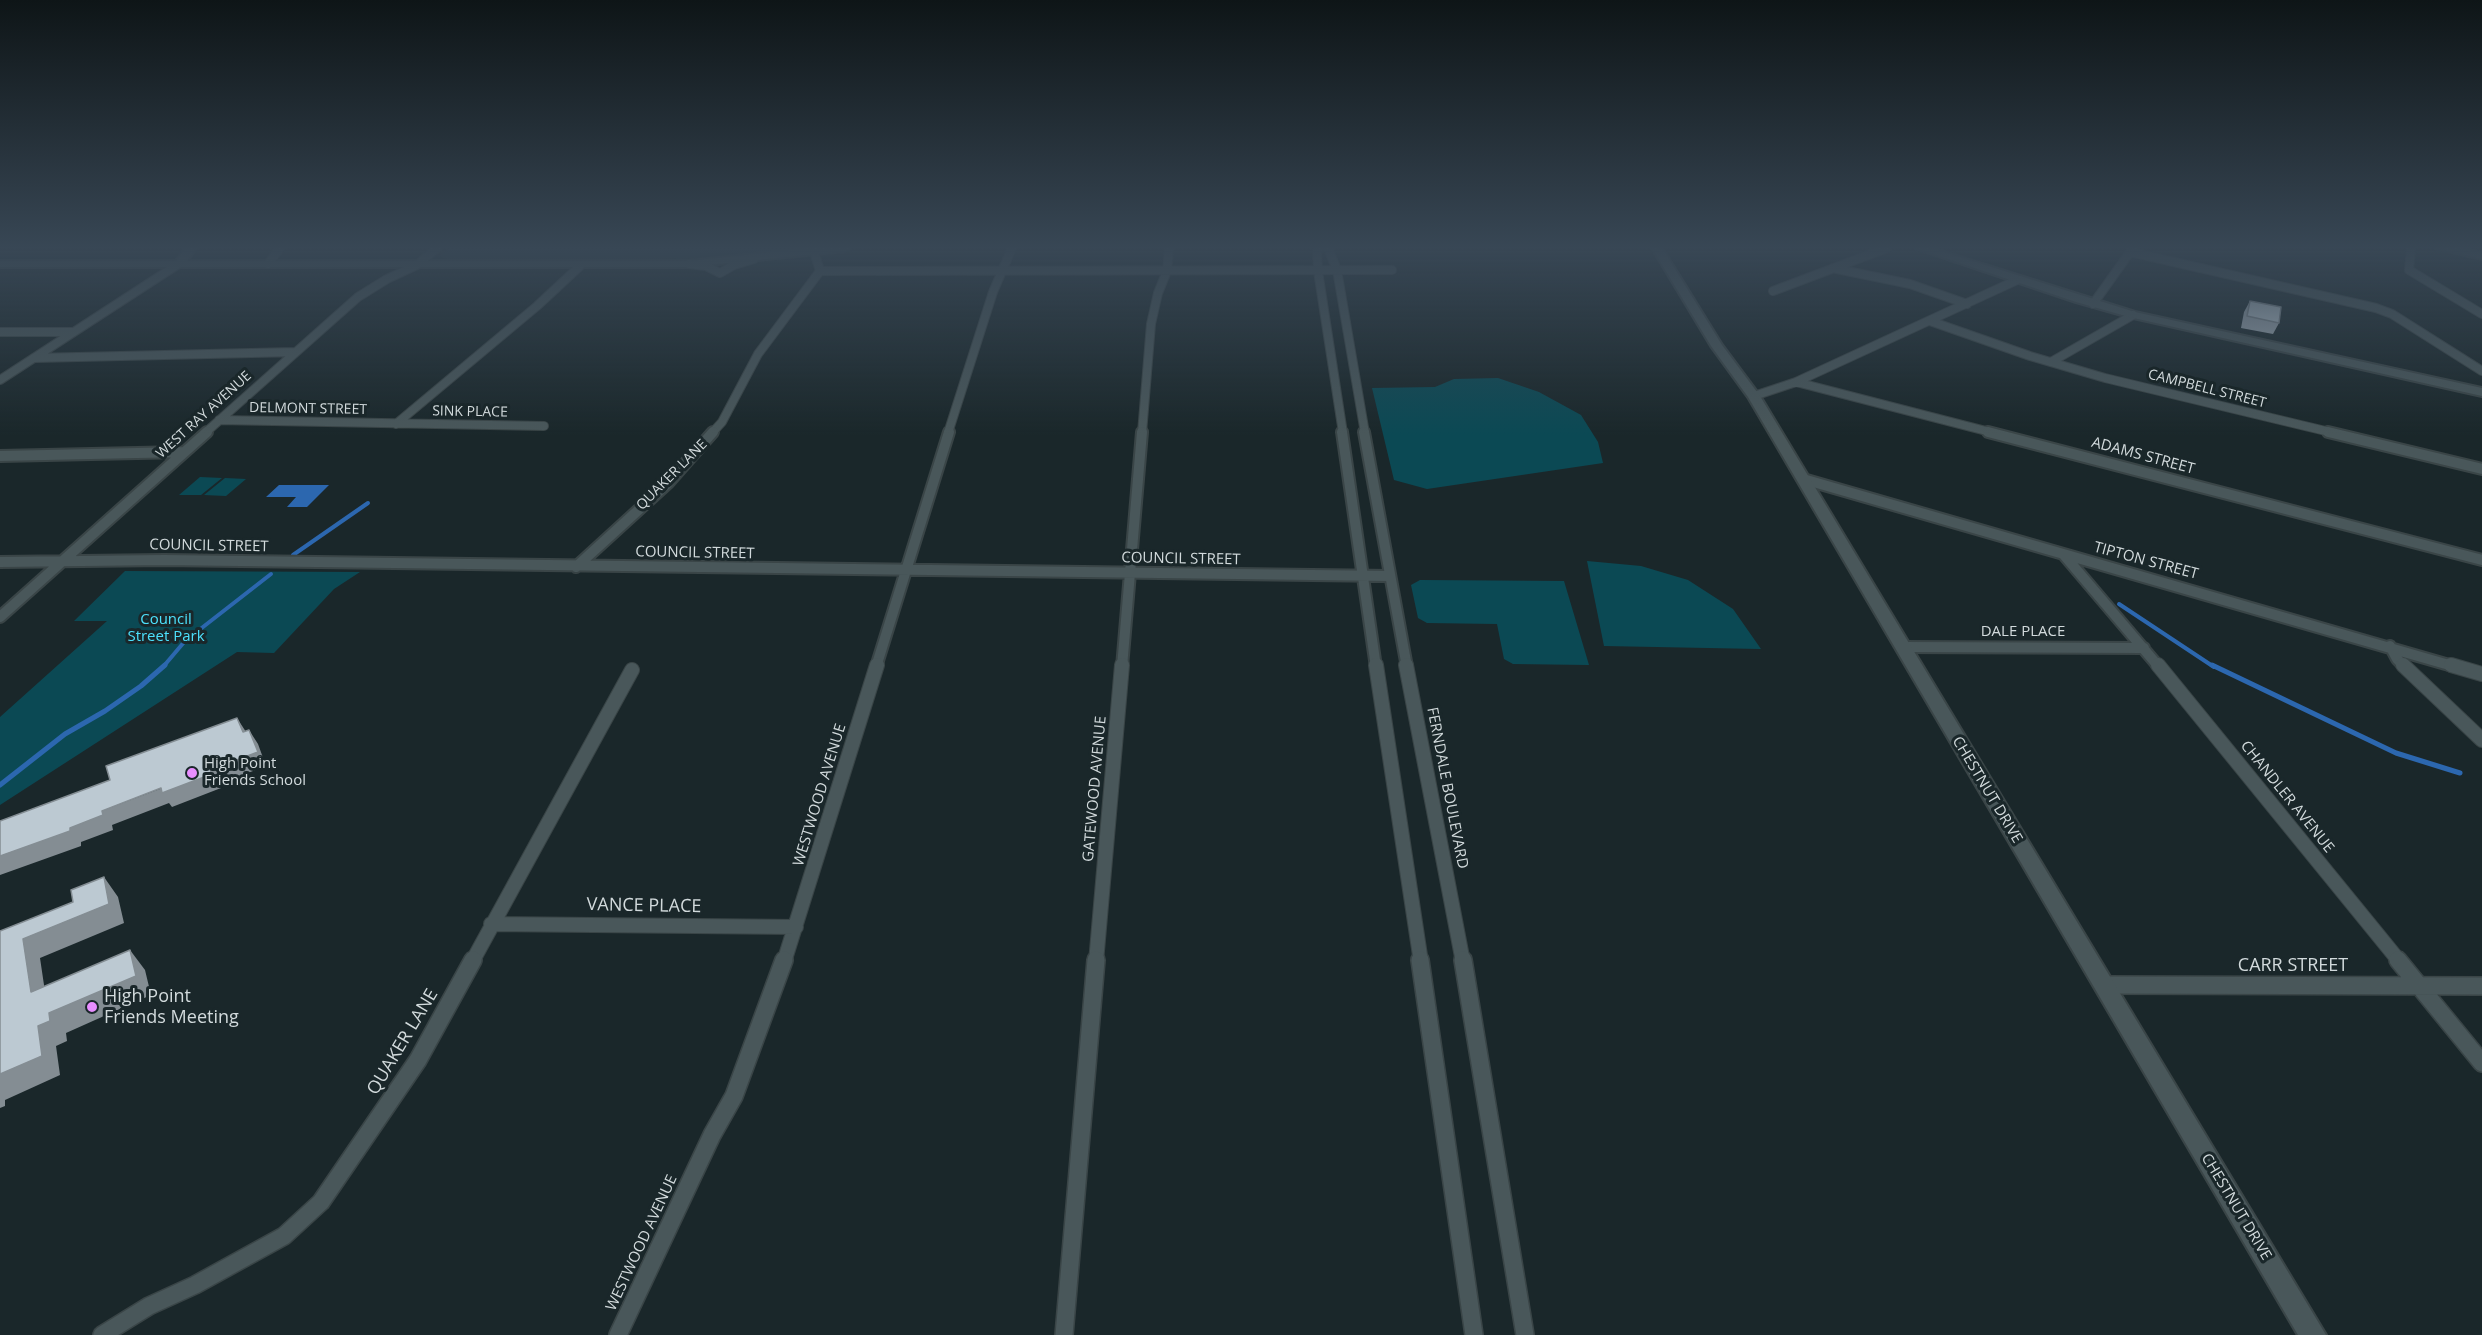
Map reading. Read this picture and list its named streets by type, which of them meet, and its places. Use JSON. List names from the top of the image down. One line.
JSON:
{"streets":{"main road":["CHESTNUT DRIVE"],"street":["CAMPBELL STREET","DELMONT STREET","SINK PLACE","WEST RAY AVENUE","ADAMS STREET","QUAKER LANE","COUNCIL STREET","TIPTON STREET","DALE PLACE","FERNDALE BOULEVARD","GATEWOOD AVENUE","WESTWOOD AVENUE","CHANDLER AVENUE","VANCE PLACE","CARR STREET"]},"crossings":[["DELMONT STREET","SINK PLACE"],["DELMONT STREET","WEST RAY AVENUE"],["WEST RAY AVENUE","COUNCIL STREET"],["QUAKER LANE","COUNCIL STREET"],["QUAKER LANE","VANCE PLACE"],["COUNCIL STREET","FERNDALE BOULEVARD"],["COUNCIL STREET","GATEWOOD AVENUE"],["COUNCIL STREET","WESTWOOD AVENUE"],["TIPTON STREET","CHESTNUT DRIVE"],["TIPTON STREET","CHANDLER AVENUE"],["DALE PLACE","CHESTNUT DRIVE"],["DALE PLACE","CHANDLER AVENUE"],["CHESTNUT DRIVE","CARR STREET"],["WESTWOOD AVENUE","VANCE PLACE"],["CHANDLER AVENUE","CARR STREET"]],"parks":["Council Street Park"],"places":["High Point Friends School","High Point Friends Meeting"]}
